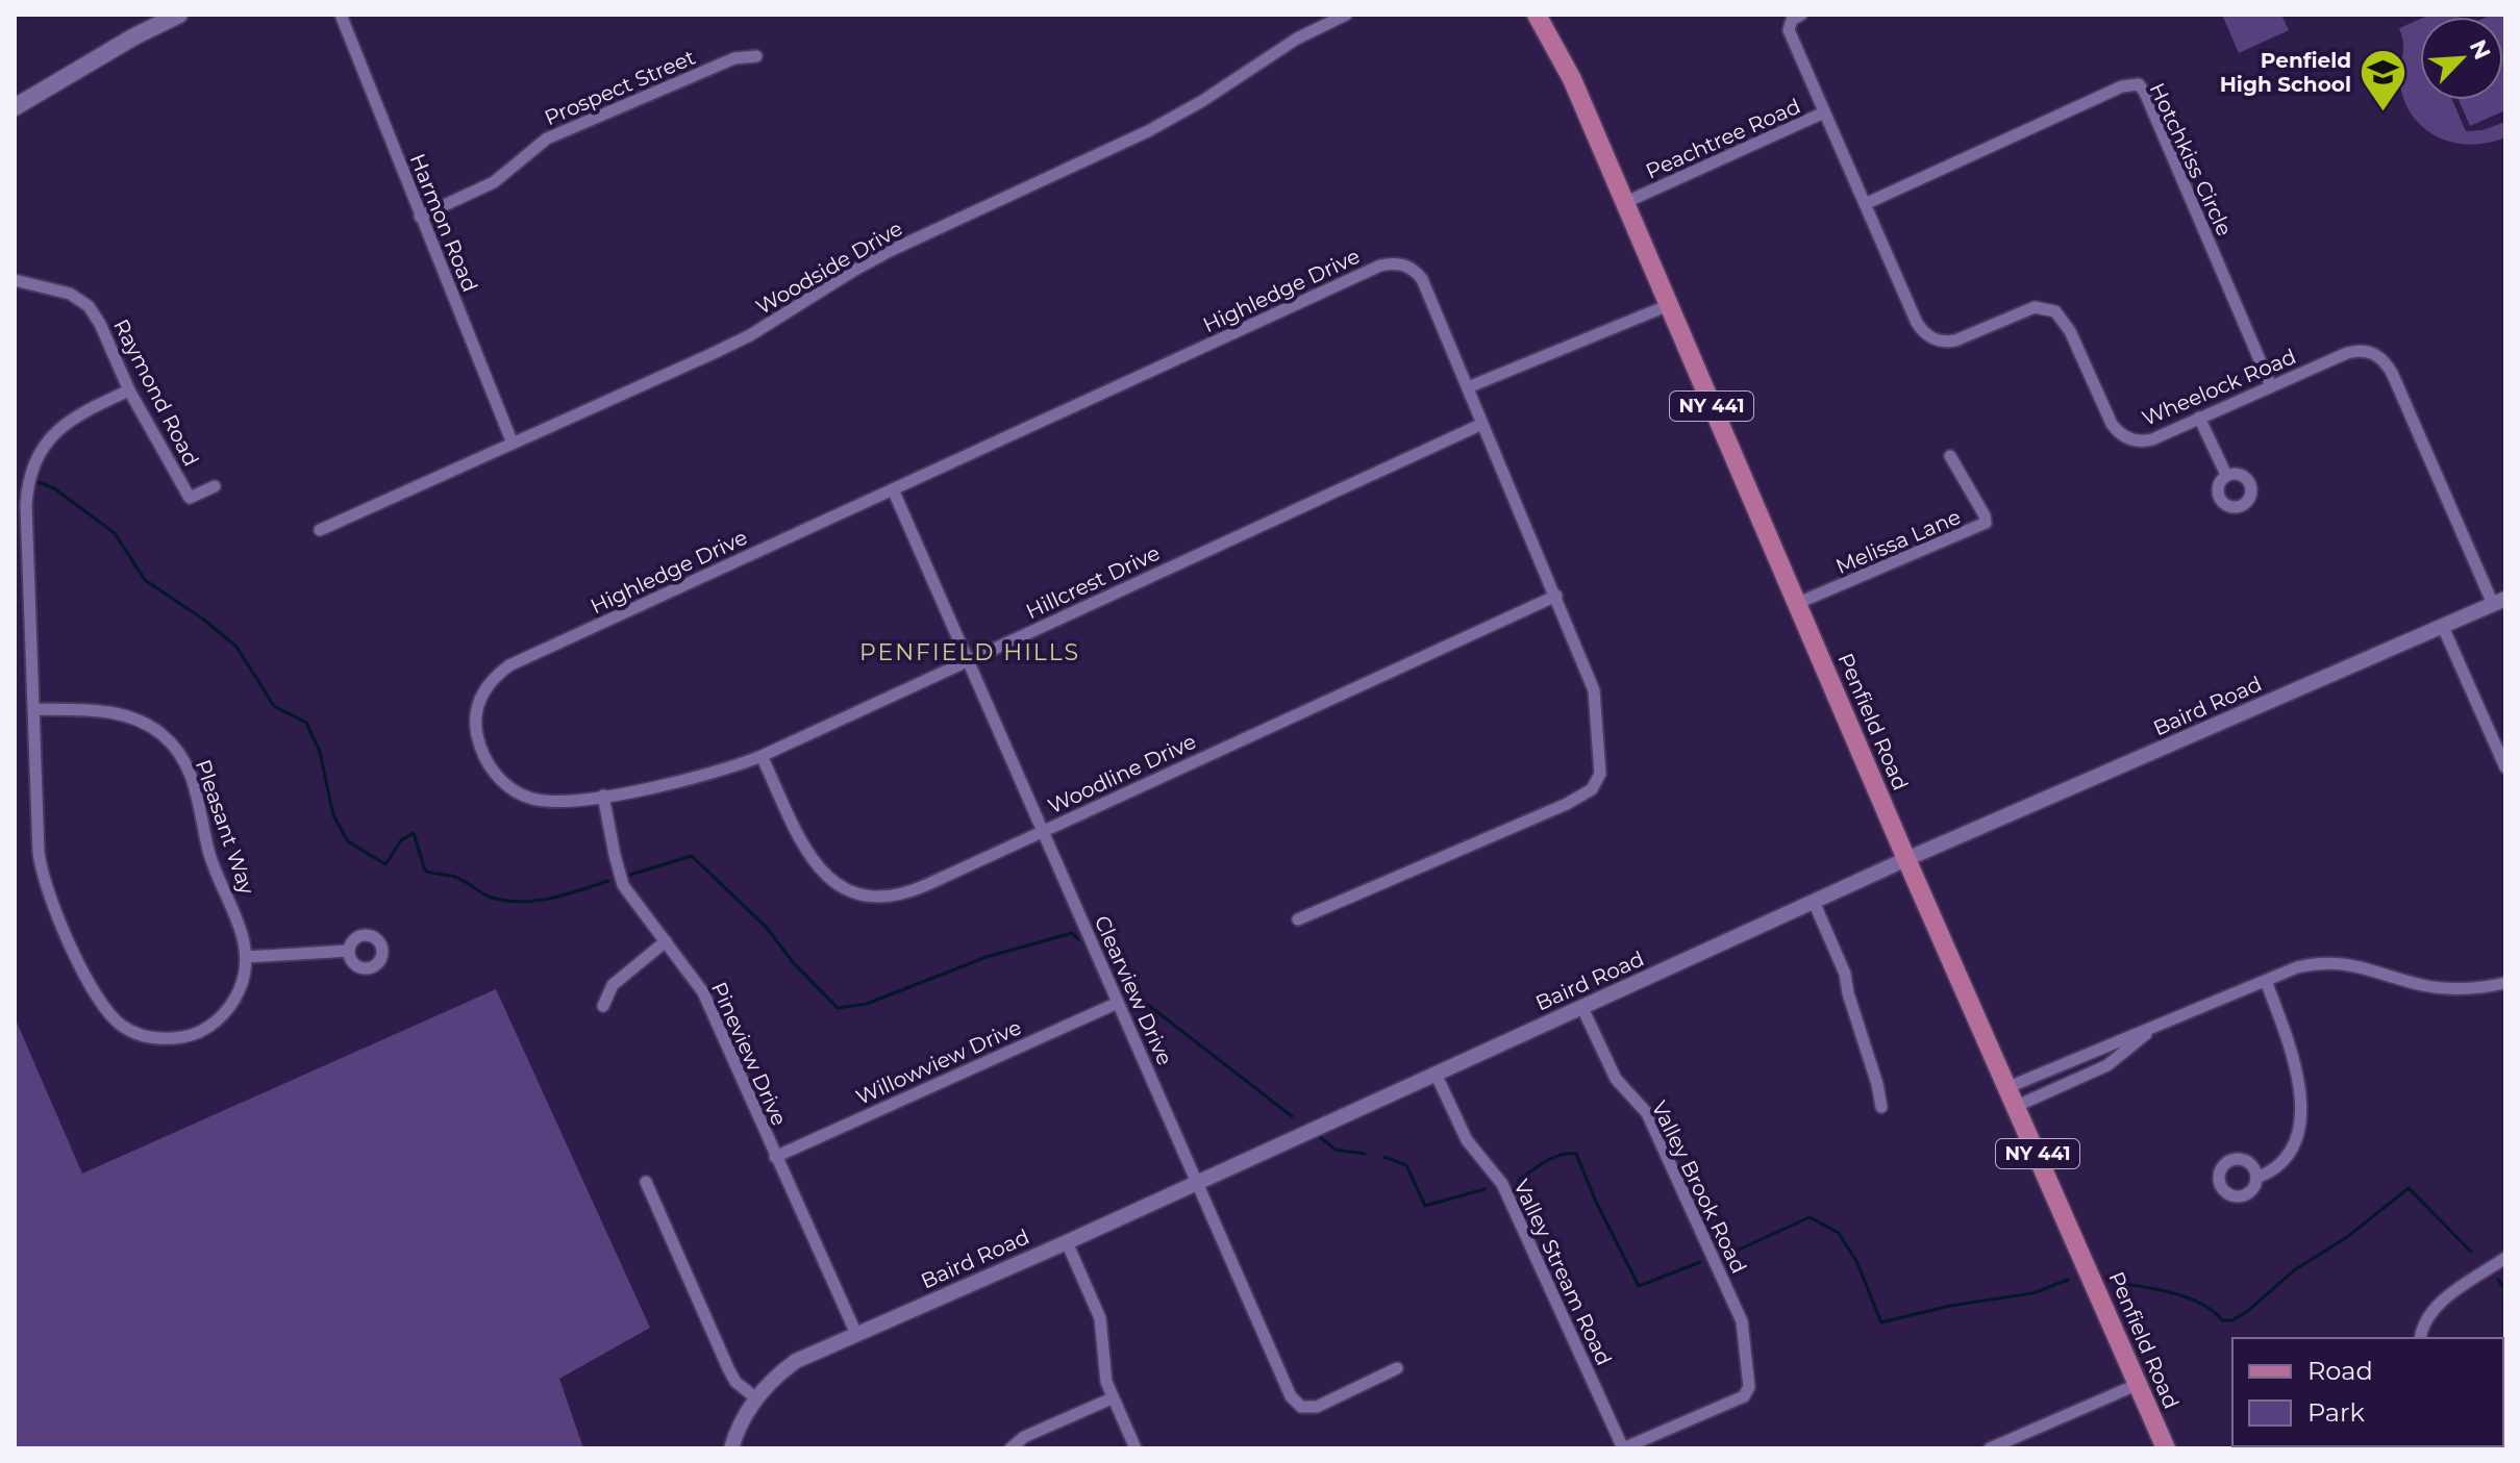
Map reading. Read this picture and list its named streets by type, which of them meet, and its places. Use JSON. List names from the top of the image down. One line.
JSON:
{"streets":{"main road":["NY 441","Penfield Road"],"street":["Prospect Street","Peachtree Road","Hotchkiss Circle","Harmon Road","Woodside Drive","Highledge Drive","Wheelock Road","Raymond Road","Melissa Lane","Hillcrest Drive","Baird Road","Woodline Drive","Pleasant Way","Clearview Drive","Pineview Drive","Willowview Drive","Valley Brook Road","Valley Stream Road"]},"crossings":[["Prospect Street","Harmon Road"],["Peachtree Road","Wheelock Road"],["Peachtree Road","Penfield Road"],["Hotchkiss Circle","Wheelock Road"],["Harmon Road","Woodside Drive"],["Highledge Drive","Hillcrest Drive"],["Highledge Drive","Woodline Drive"],["Highledge Drive","Clearview Drive"],["Wheelock Road","Baird Road"],["Raymond Road","Pleasant Way"],["Melissa Lane","Penfield Road"],["Hillcrest Drive","Woodline Drive"],["Hillcrest Drive","Clearview Drive"],["Hillcrest Drive","Pineview Drive"],["Baird Road","Penfield Road"],["Baird Road","Clearview Drive"],["Baird Road","Pineview Drive"],["Baird Road","Valley Brook Road"],["Baird Road","Valley Stream Road"],["Woodline Drive","Clearview Drive"],["Clearview Drive","Willowview Drive"],["Pineview Drive","Willowview Drive"],["Valley Brook Road","Valley Stream Road"]],"districts":["PENFIELD HILLS"],"places":{"school or university":["Penfield High School"]},"legend":["Road","Park"],"north":"top right"}
